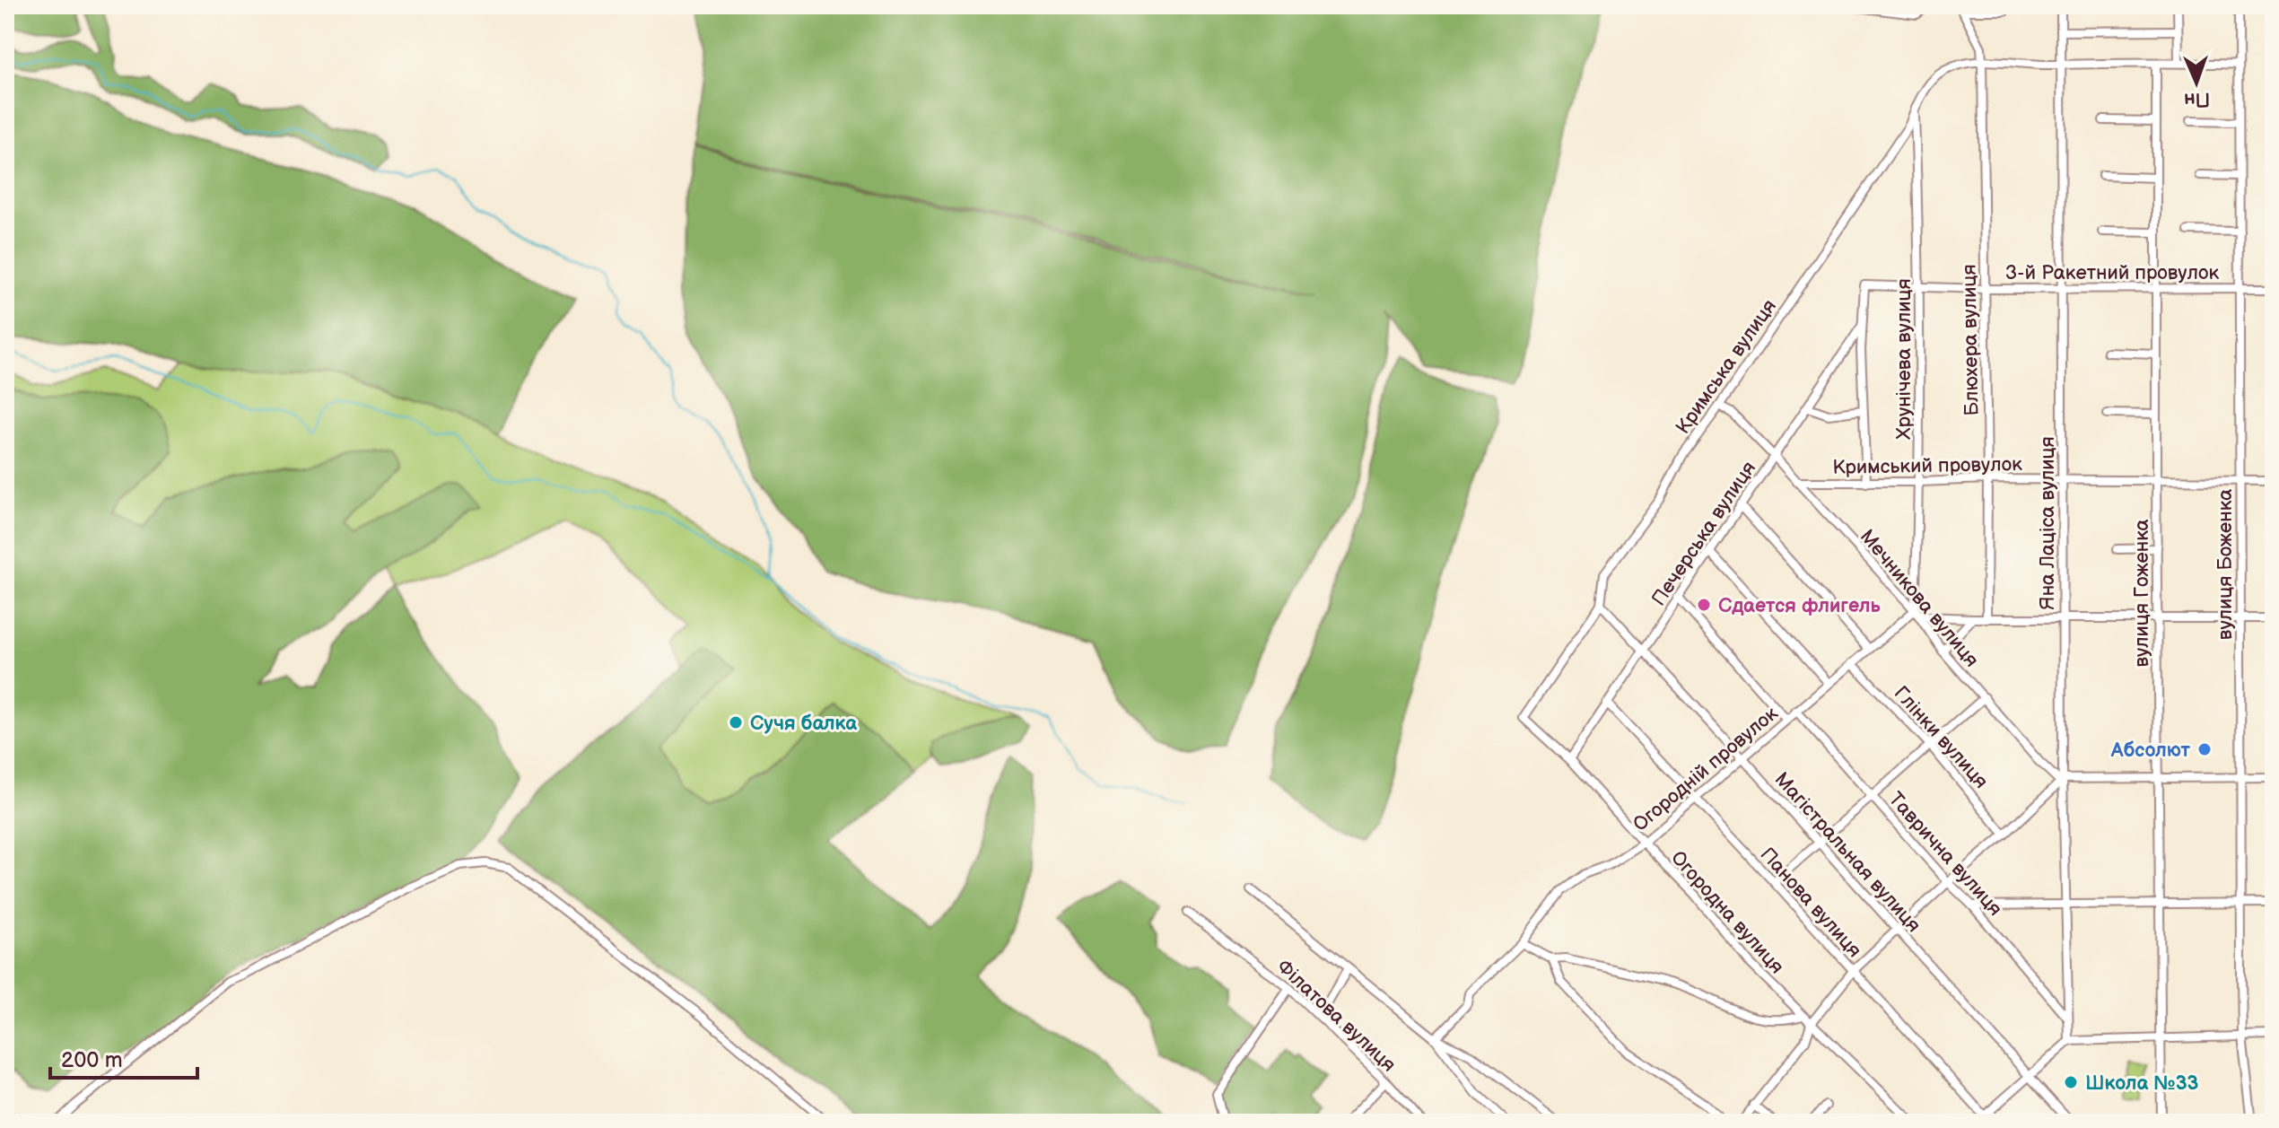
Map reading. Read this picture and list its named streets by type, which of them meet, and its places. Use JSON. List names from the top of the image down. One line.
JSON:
{"streets":{"street":["3-й Ракетний провулок","Блюхера вулиця","Хрунічева вулиця","Кримська вулиця","Кримський провулок","Яна Лаціса вулиця","Печерська вулиця","вулиця Боженка","вулиця Гоженка","Мечникова вулиця","Глінки вулиця","Огородній провулок","Магістральная вулиця","Таврична вулиця","Панова вулиця","Огородна вулиця","Філатова вулиця"]},"crossings":[["3-й Ракетний провулок","Блюхера вулиця"],["3-й Ракетний провулок","Хрунічева вулиця"],["3-й Ракетний провулок","Яна Лаціса вулиця"],["3-й Ракетний провулок","Печерська вулиця"],["3-й Ракетний провулок","вулиця Боженка"],["3-й Ракетний провулок","вулиця Гоженка"],["Блюхера вулиця","Кримська вулиця"],["Блюхера вулиця","Кримський провулок"],["Хрунічева вулиця","Кримська вулиця"],["Хрунічева вулиця","Кримський провулок"],["Хрунічева вулиця","Мечникова вулиця"],["Хрунічева вулиця","Огородній провулок"],["Кримська вулиця","Яна Лаціса вулиця"],["Кримська вулиця","вулиця Боженка"],["Кримська вулиця","вулиця Гоженка"],["Кримська вулиця","Мечникова вулиця"],["Кримська вулиця","Магістральная вулиця"],["Кримська вулиця","Огородна вулиця"],["Кримський провулок","Яна Лаціса вулиця"],["Кримський провулок","вулиця Боженка"],["Кримський провулок","вулиця Гоженка"],["Кримський провулок","Мечникова вулиця"],["Яна Лаціса вулиця","Мечникова вулиця"],["Яна Лаціса вулиця","Таврична вулиця"],["Печерська вулиця","Мечникова вулиця"],["Печерська вулиця","Магістральная вулиця"],["Печерська вулиця","Панова вулиця"],["Печерська вулиця","Огородна вулиця"],["Мечникова вулиця","Огородній провулок"],["Глінки вулиця","Огородній провулок"],["Огородній провулок","Магістральная вулиця"],["Огородній провулок","Таврична вулиця"],["Огородній провулок","Панова вулиця"],["Огородній провулок","Огородна вулиця"]],"places":["Сдается флигель","Сучя балка","Абсолют","Школа №33"],"scale_bar":"200 m","north":"bottom"}
